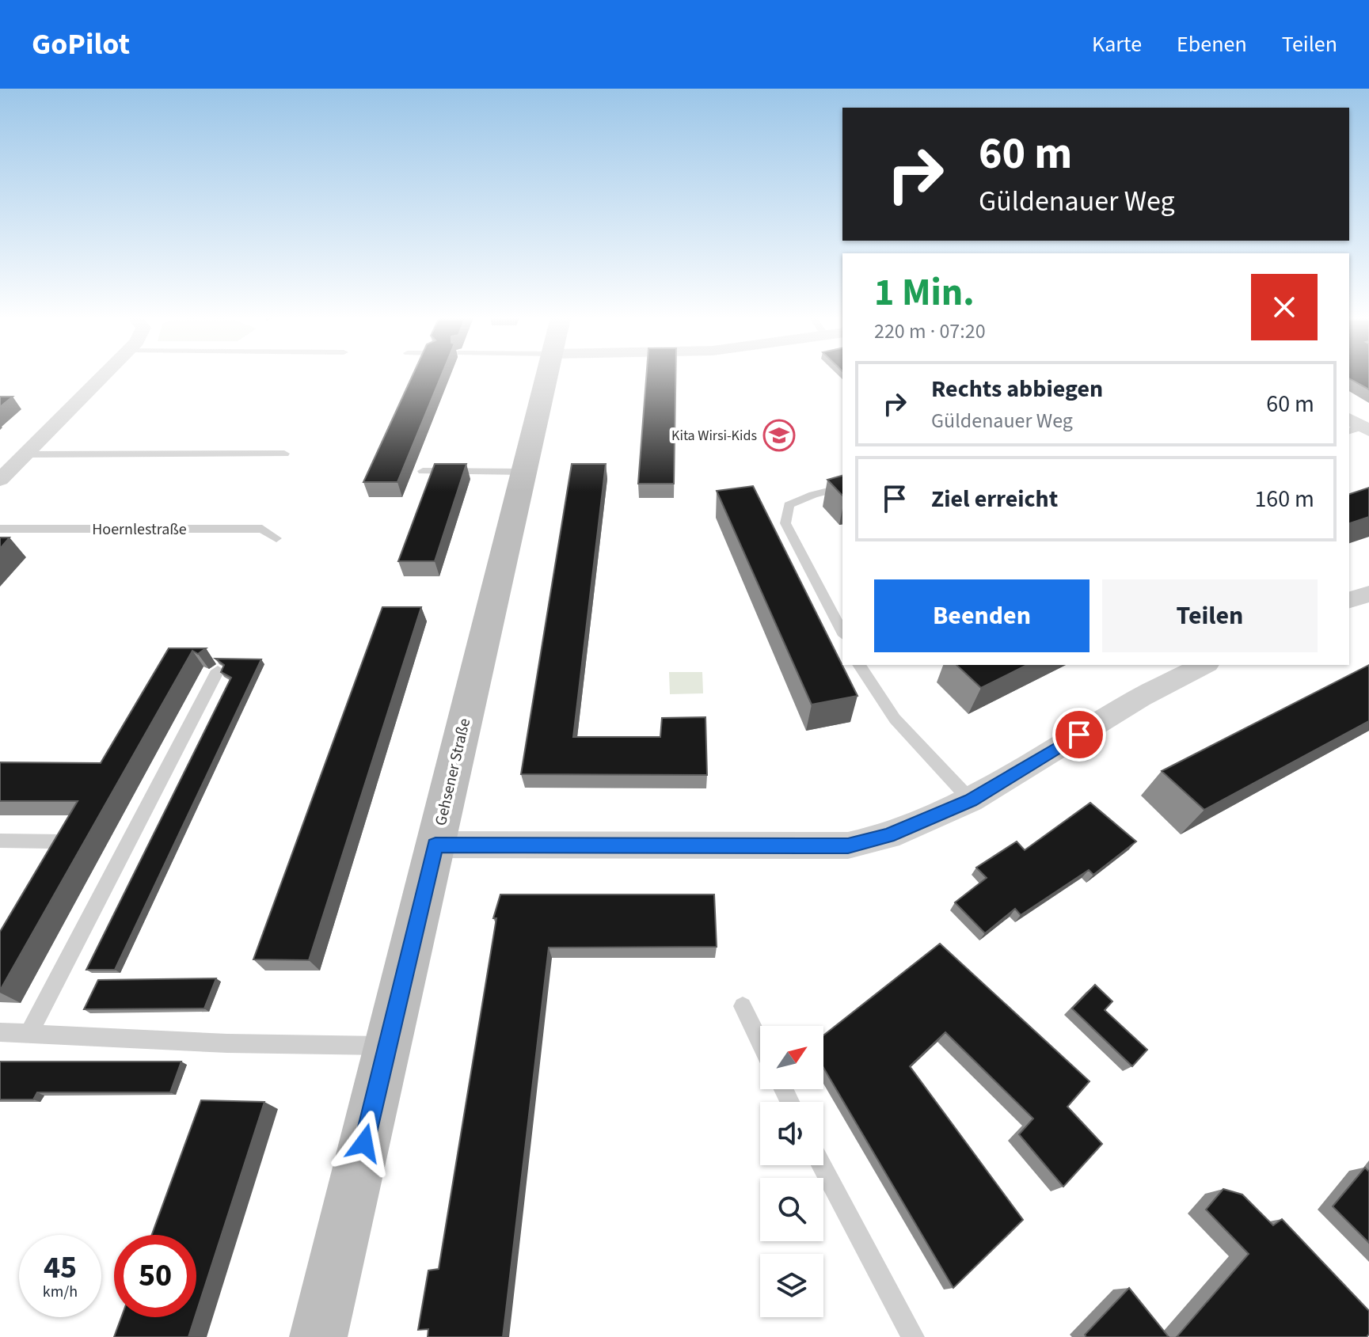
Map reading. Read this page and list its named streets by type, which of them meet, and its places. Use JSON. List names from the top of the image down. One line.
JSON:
{"streets":{"main road":["Gehsener Straße"],"lane":["Hoernlestraße"]},"places":{"school or university":["Kita Wirsi-Kids"]},"north":"top right","page":{"header":"GoPilot","nav":["Karte","Ebenen","Teilen"],"turn":["60 m","Güldenauer Weg"],"heading":["1 Min.","220 m · 07:20"],"list":[{"name":"Rechts abbiegen","note":"Güldenauer Weg","value":"60 m"},{"name":"Ziel erreicht","value":"160 m"}],"buttons":["Beenden","Teilen"],"speed":"45 km/h","limit":"50"}}
